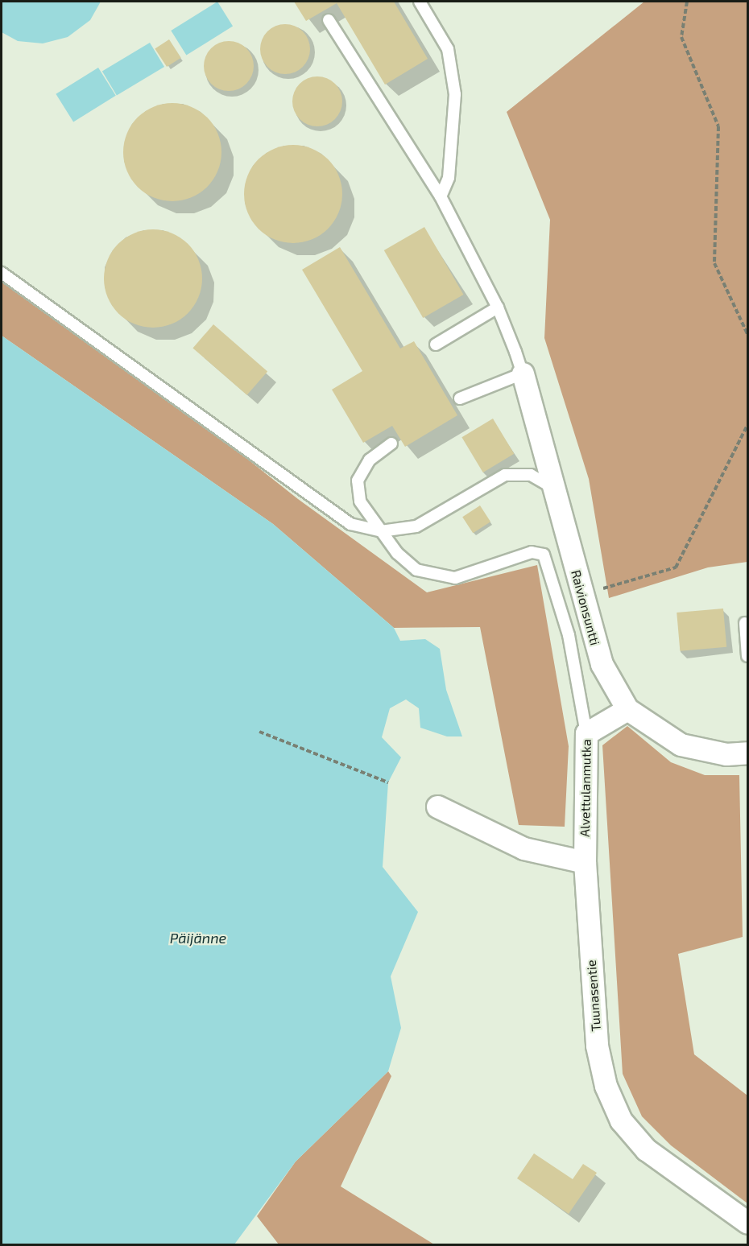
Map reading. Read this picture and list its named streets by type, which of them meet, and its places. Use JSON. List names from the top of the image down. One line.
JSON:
{"streets":{"street":["Raivionsuntti","Alvettulanmutka","Tuunasentie"]},"crossings":[["Raivionsuntti","Alvettulanmutka"],["Alvettulanmutka","Tuunasentie"]],"water":["Päijänne"]}
